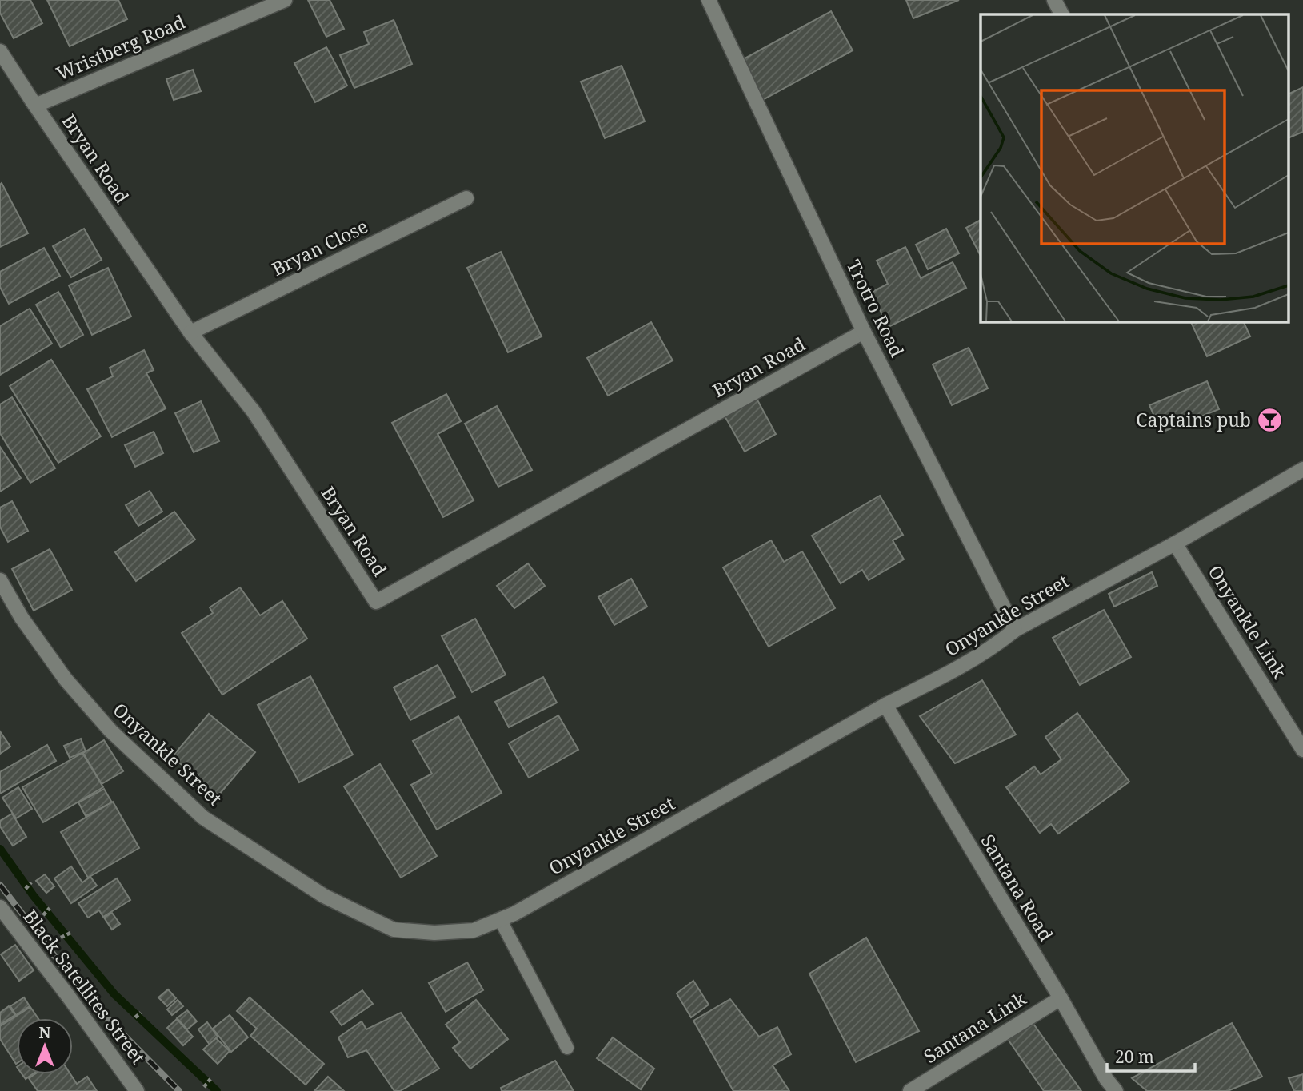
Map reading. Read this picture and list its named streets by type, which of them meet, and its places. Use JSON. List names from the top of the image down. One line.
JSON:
{"streets":{"street":["Wristberg Road","Bryan Road","Bryan Close","Trotro Road","Onyankle Street","Onyankle Link","Santana Road","Black Satellites Street","Santana Link"]},"crossings":[["Wristberg Road","Bryan Road"],["Bryan Road","Bryan Close"],["Bryan Road","Trotro Road"],["Trotro Road","Onyankle Street"],["Onyankle Street","Onyankle Link"],["Onyankle Street","Santana Road"],["Santana Road","Santana Link"]],"places":{"bar":["Captains pub"]},"scale_bar":"20 m","north":"top"}
